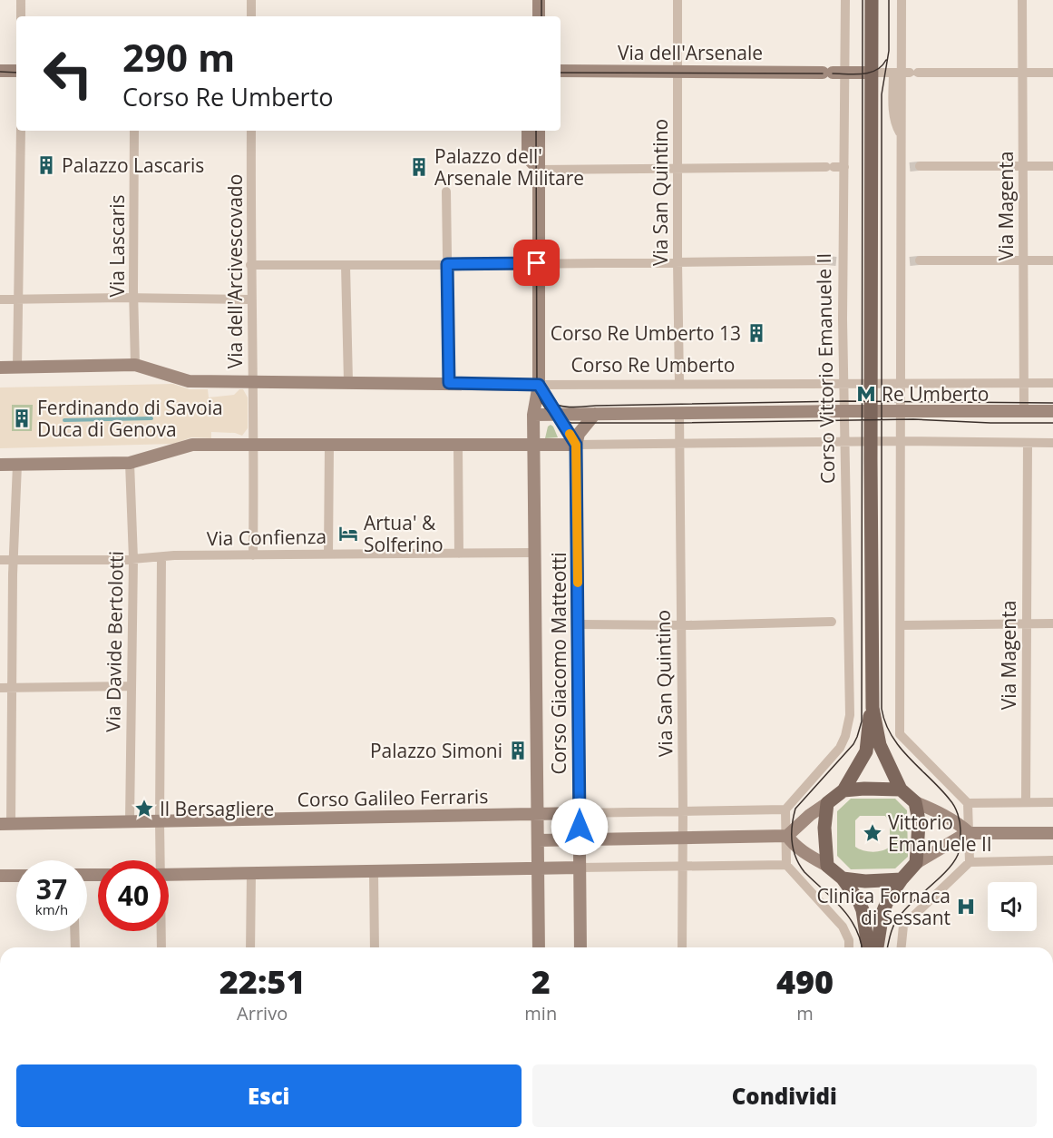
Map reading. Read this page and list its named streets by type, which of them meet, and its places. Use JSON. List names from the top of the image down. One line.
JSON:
{"streets":{"street":["Via dell'Arsenale","Via San Quintino","Via Magenta","Via Lascaris","Via dell'Arcivescovado","Corso Re Umberto","Corso Vittorio Emanuele II","Via Confienza","Via Davide Bertolotti","Corso Giacomo Matteotti","Corso Galileo Ferraris"]},"crossings":[["Via dell'Arsenale","Via San Quintino"],["Via dell'Arsenale","Corso Vittorio Emanuele II"],["Via San Quintino","Corso Re Umberto"],["Via San Quintino","Corso Galileo Ferraris"],["Via Magenta","Corso Re Umberto"],["Via Lascaris","Corso Re Umberto"],["Via dell'Arcivescovado","Corso Re Umberto"],["Via dell'Arcivescovado","Via Confienza"],["Corso Re Umberto","Corso Vittorio Emanuele II"],["Corso Re Umberto","Corso Giacomo Matteotti"],["Corso Vittorio Emanuele II","Corso Galileo Ferraris"],["Via Confienza","Via Davide Bertolotti"],["Via Confienza","Corso Giacomo Matteotti"],["Via Davide Bertolotti","Corso Galileo Ferraris"],["Corso Giacomo Matteotti","Corso Galileo Ferraris"]],"places":{"building":["Palazzo Lascaris","Palazzo dell' Arsenale Militare","Corso Re Umberto 13","Ferdinando di Savoia Duca di Genova","Palazzo Simoni"],"metro station":["Re Umberto"],"hotel":["Artua' & Solferino"],"place":["Il Bersagliere","Vittorio Emanuele II"],"hospital":["Clinica Fornaca di Sessant"]},"page":{"turn":["290 m","Corso Re Umberto"],"speed":"37 km/h","limit":"40","eta":["22:51","Arrivo","2","min","490","m"],"buttons":["Esci","Condividi"]}}
